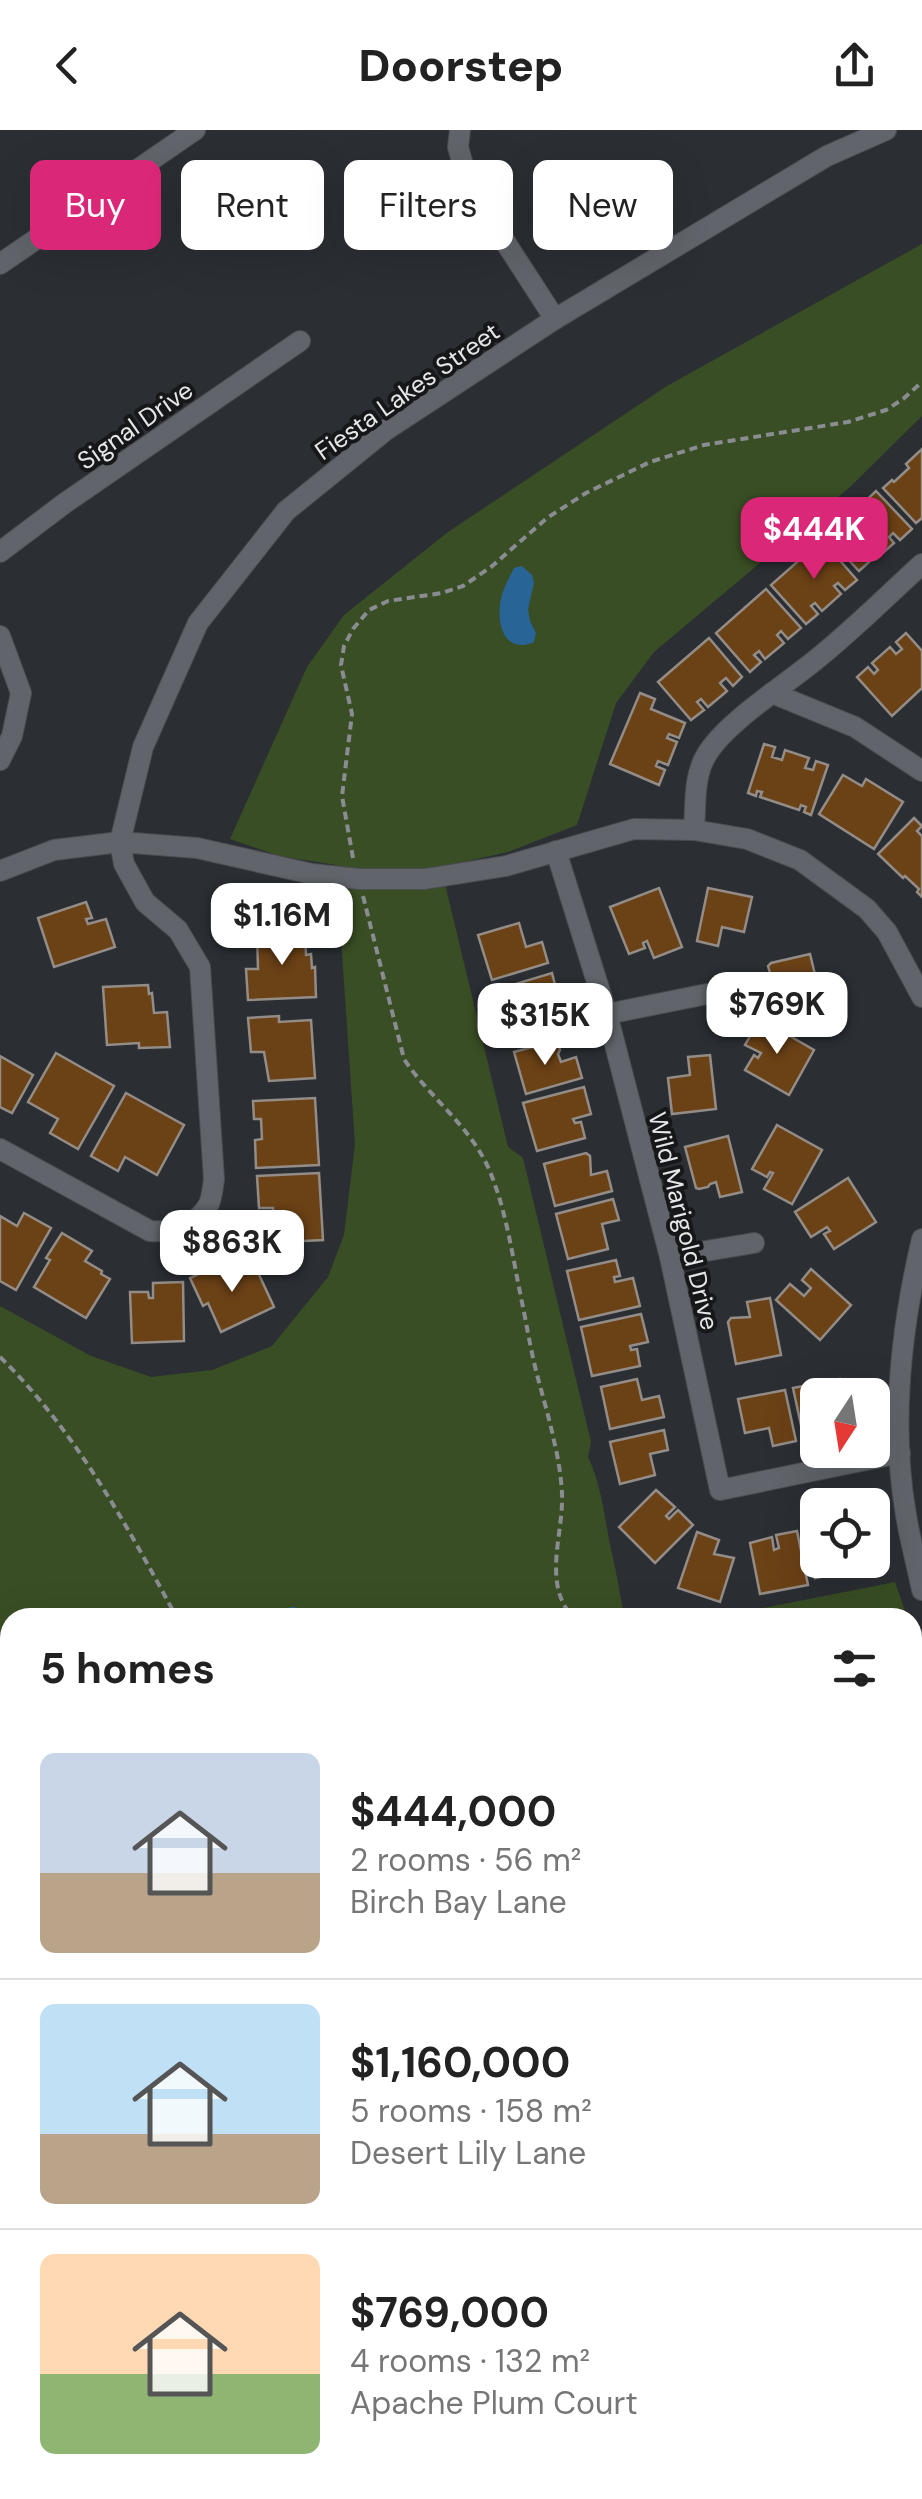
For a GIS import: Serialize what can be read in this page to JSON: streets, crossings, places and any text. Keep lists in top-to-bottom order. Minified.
{"streets":{"street":["Fiesta Lakes Street","Signal Drive","Wild Marigold Drive"]},"north":"bottom","page":{"header":"Doorstep","chip":["Buy","Rent","Filters","New"],"price":["$444K","$1.16M","$769K","$315K","$863K"],"heading":"5 homes","list":[{"name":"$444,000","note":"2 rooms · 56 m² · Birch Bay Lane"},{"name":"$1,160,000","note":"5 rooms · 158 m² · Desert Lily Lane"},{"name":"$769,000","note":"4 rooms · 132 m² · Apache Plum Court"}]}}
